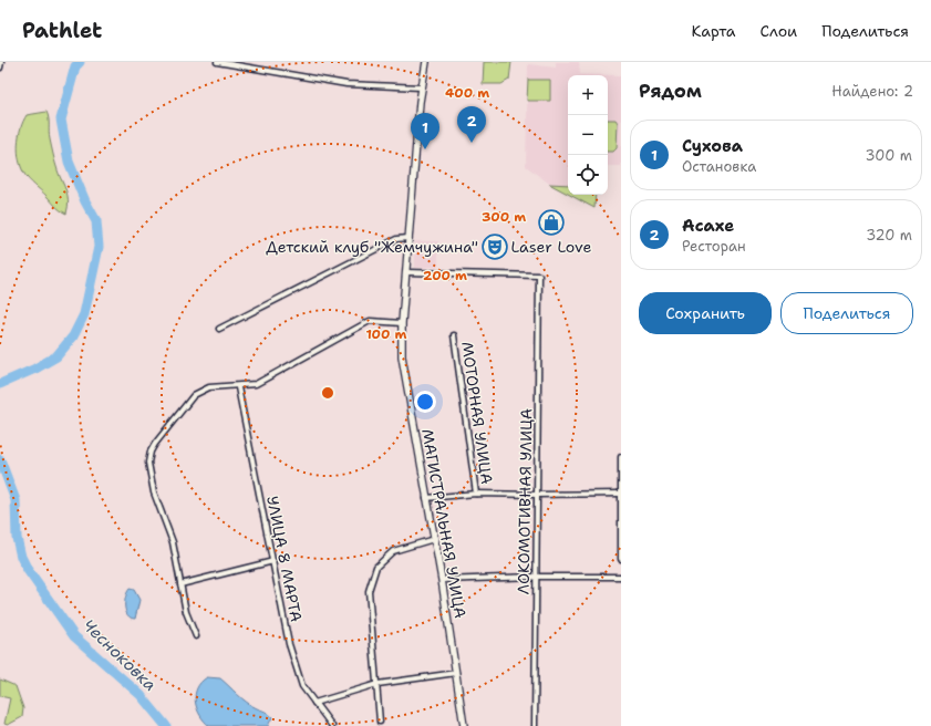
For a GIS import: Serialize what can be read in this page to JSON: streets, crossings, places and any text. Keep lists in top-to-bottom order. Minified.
{"streets":{"street":["МОТОРНАЯ УЛИЦА","ЛОКОМОТИВНАЯ УЛИЦА","МАГИСТРАЛЬНАЯ УЛИЦА","УЛИЦА 8 МАРТА"]},"crossings":[["ЛОКОМОТИВНАЯ УЛИЦА","МАГИСТРАЛЬНАЯ УЛИЦА"]],"water":["Чесноковка"],"places":{"shop":["Laser Love"],"theatre":["Детский клуб \"Жемчужина\""]},"page":{"header":"Pathlet","nav":["Карта","Слои","Поделиться"],"heading":["Рядом","Найдено: 2"],"map_buttons":["+","−"],"pins":["2","1"],"list":[{"mark":"1","name":"Сухова","note":"Остановка","value":"300 m"},{"mark":"2","name":"Асахе","note":"Ресторан","value":"320 m"}],"buttons":["Сохранить","Поделиться"]},"rings":["400 m","300 m","200 m","100 m"]}
